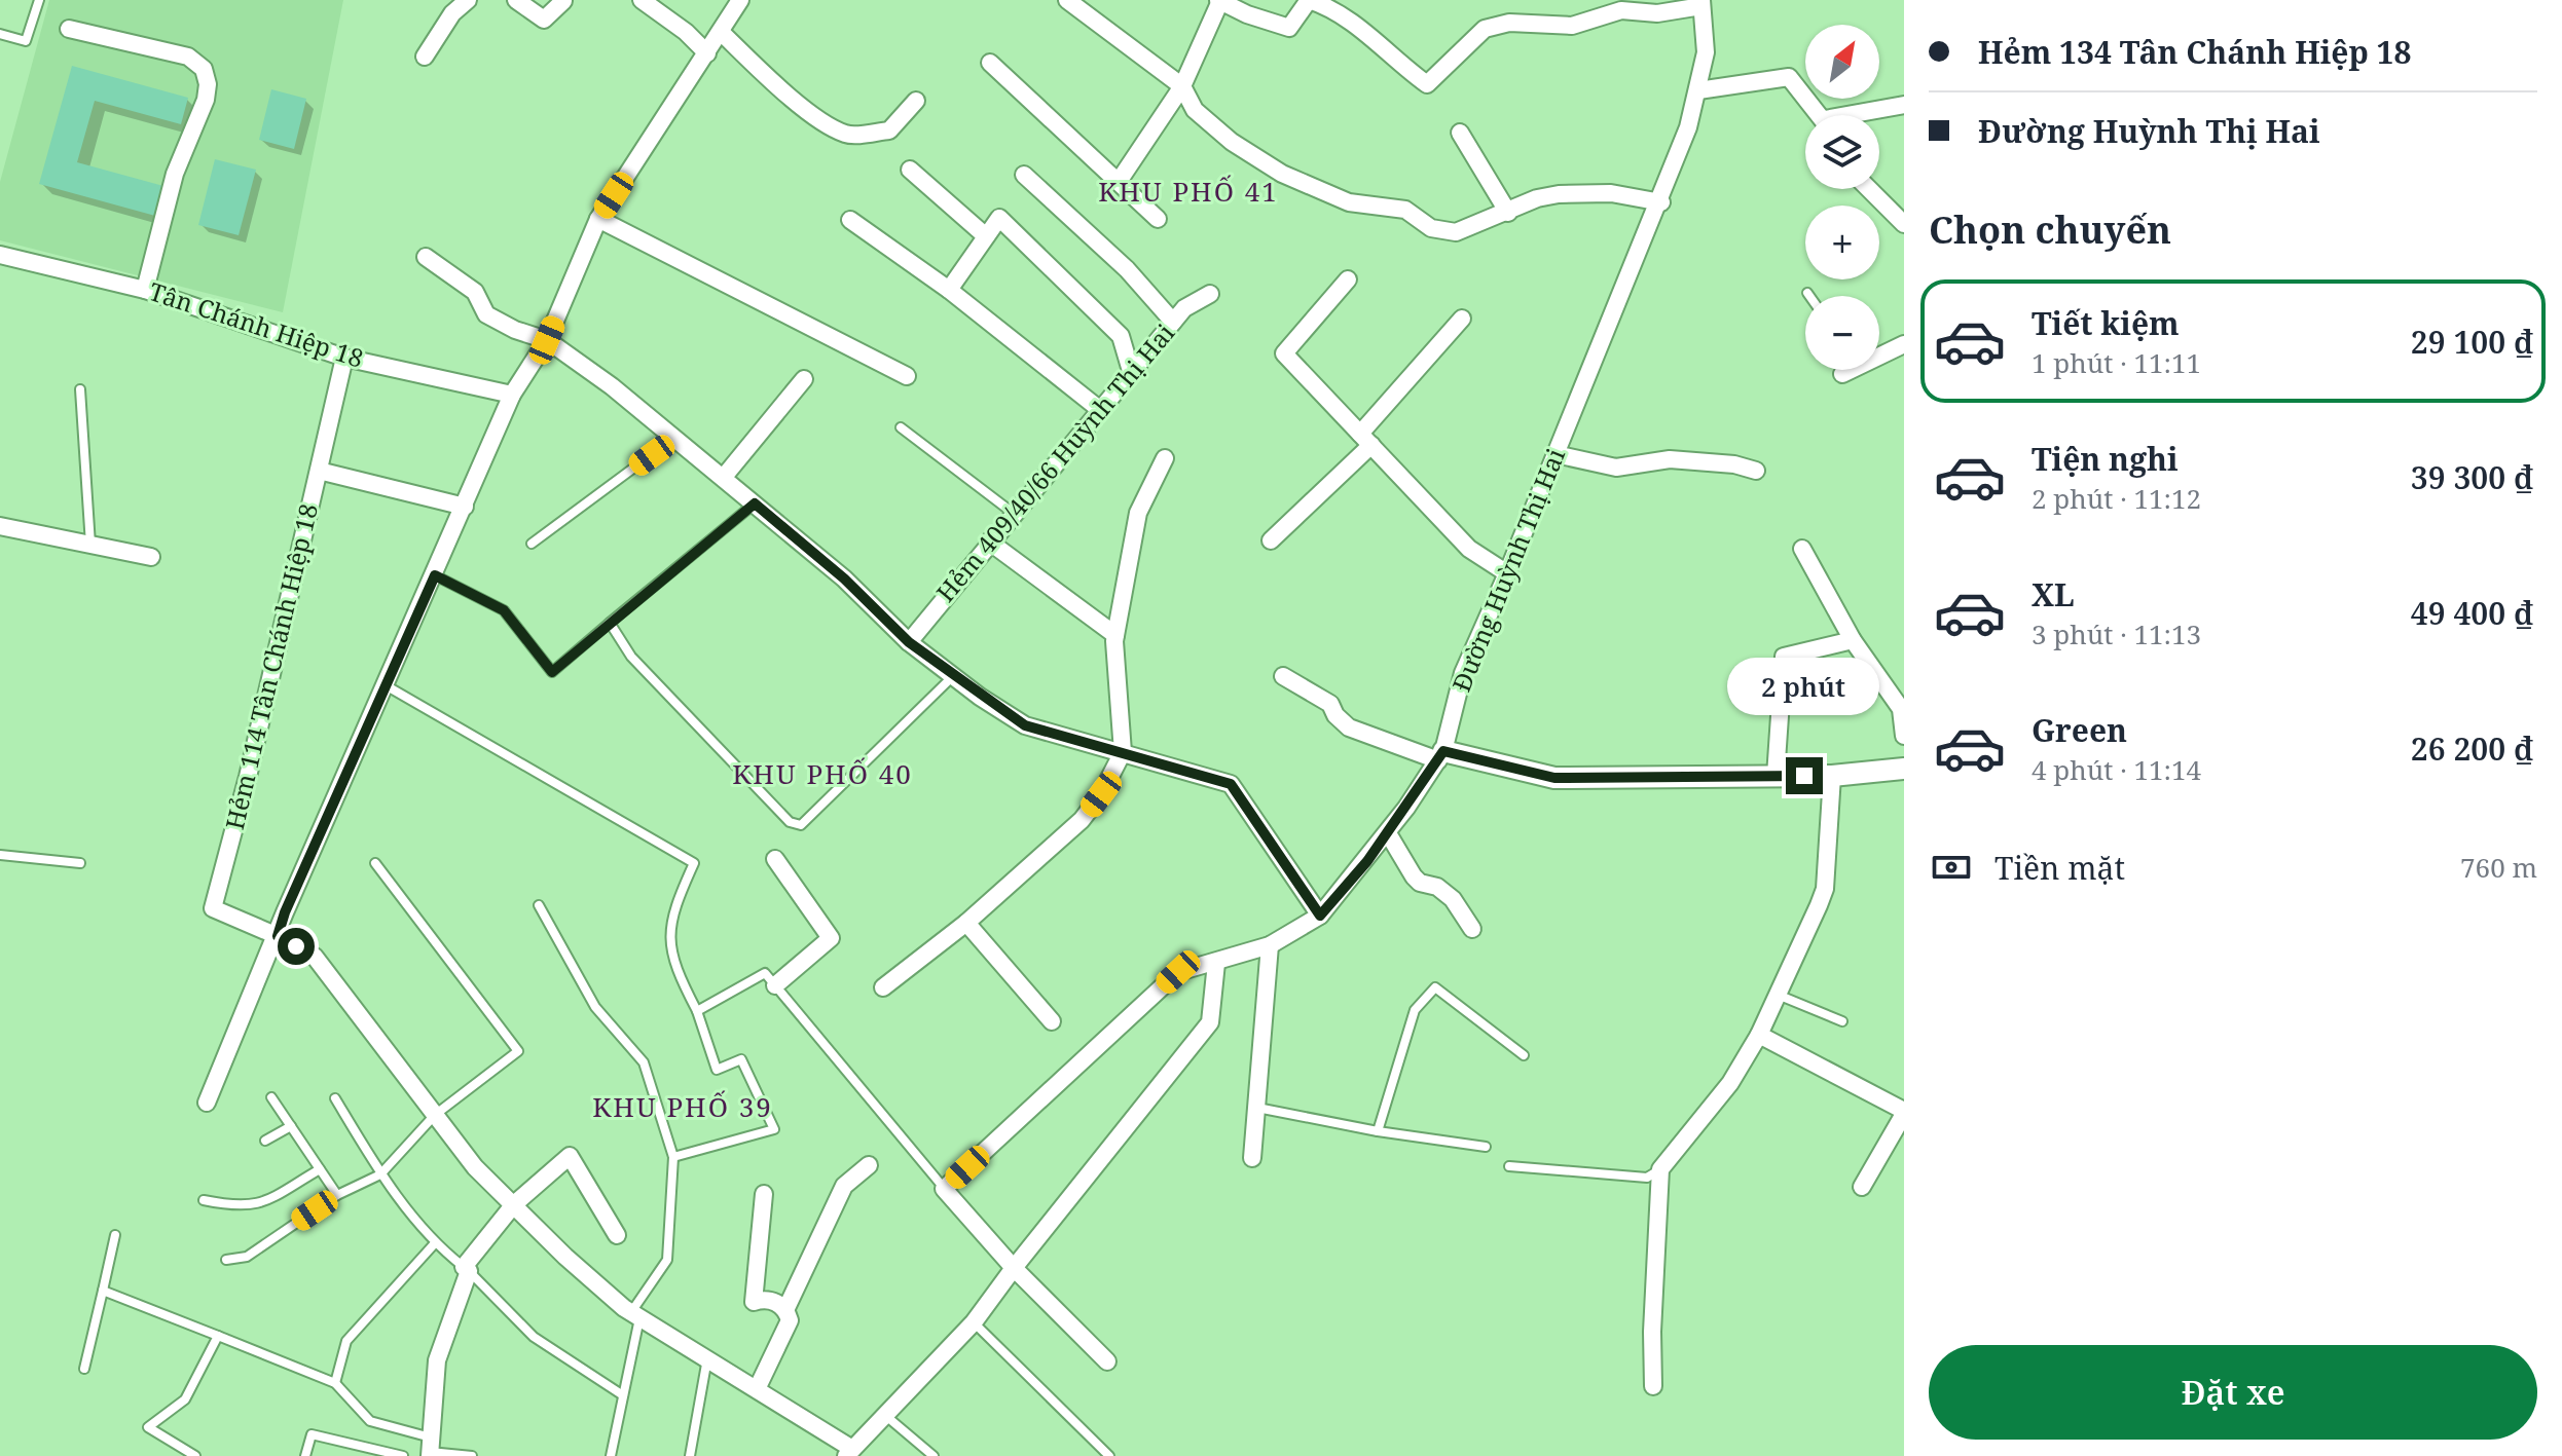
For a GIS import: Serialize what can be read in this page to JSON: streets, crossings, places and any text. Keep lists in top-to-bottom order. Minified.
{"streets":{"street":["Tân Chánh Hiệp 18","Hẻm 409/40/66 Huỳnh Thị Hai","Đường Huỳnh Thị Hai","Hẻm 114 Tân Chánh Hiệp 18"]},"crossings":[["Tân Chánh Hiệp 18","Hẻm 114 Tân Chánh Hiệp 18"]],"districts":["KHU PHỐ 41","KHU PHỐ 40","KHU PHỐ 39"],"north":"top right","page":{"banner":["Hẻm 134 Tân Chánh Hiệp 18","Đường Huỳnh Thị Hai"],"map_buttons":["+","−"],"heading":"Chọn chuyến","list":[{"name":"Tiết kiệm","note":"1 phút · 11:11","value":"29 100 ₫"},{"name":"Tiện nghi","note":"2 phút · 11:12","value":"39 300 ₫"},{"name":"XL","note":"3 phút · 11:13","value":"49 400 ₫"},{"name":"Green","note":"4 phút · 11:14","value":"26 200 ₫"}],"bubble":"2 phút","pay":["Tiền mặt","760 m"],"buttons":"Đặt xe"}}
